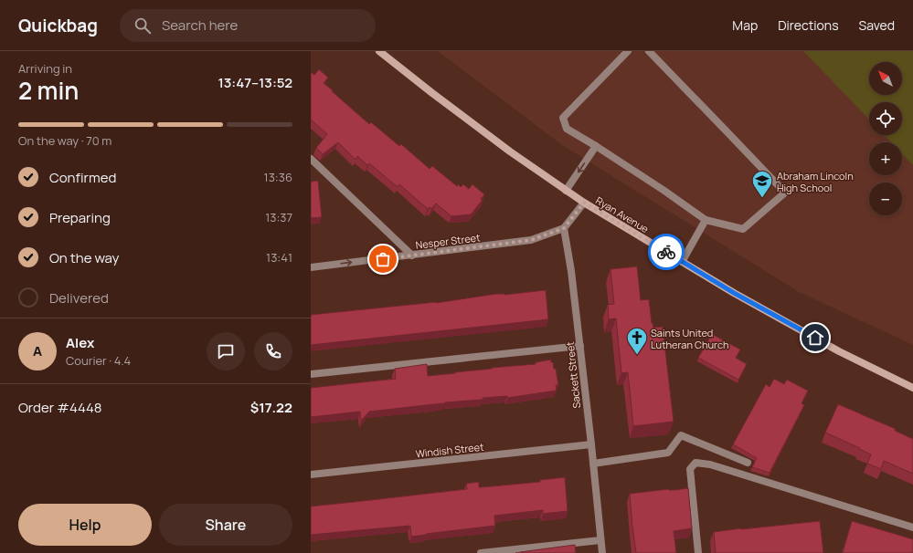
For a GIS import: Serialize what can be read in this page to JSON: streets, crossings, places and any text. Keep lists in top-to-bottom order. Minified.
{"streets":{"street":["Ryan Avenue","Nesper Street","Sackett Street","Windish Street"]},"crossings":[["Nesper Street","Sackett Street"],["Sackett Street","Windish Street"]],"one_way":["Nesper Street"],"places":{"school or university":["Abraham Lincoln High School"],"church":["Saints United Lutheran Church"]},"north":"top left","page":{"header":"Quickbag","search":"Search here","nav":["Map","Directions","Saved"],"heading":["2 min","Arriving in","13:47–13:52"],"panel":["Alex","Courier · 4.4","Order #4448","$17.22"],"map_buttons":["+","−"],"bar":"On the way · 70 m","list":[["Confirmed","13:36"],["Preparing","13:37"],["On the way","13:41"],"Delivered"],"round":"A","buttons":["Help","Share"]}}
